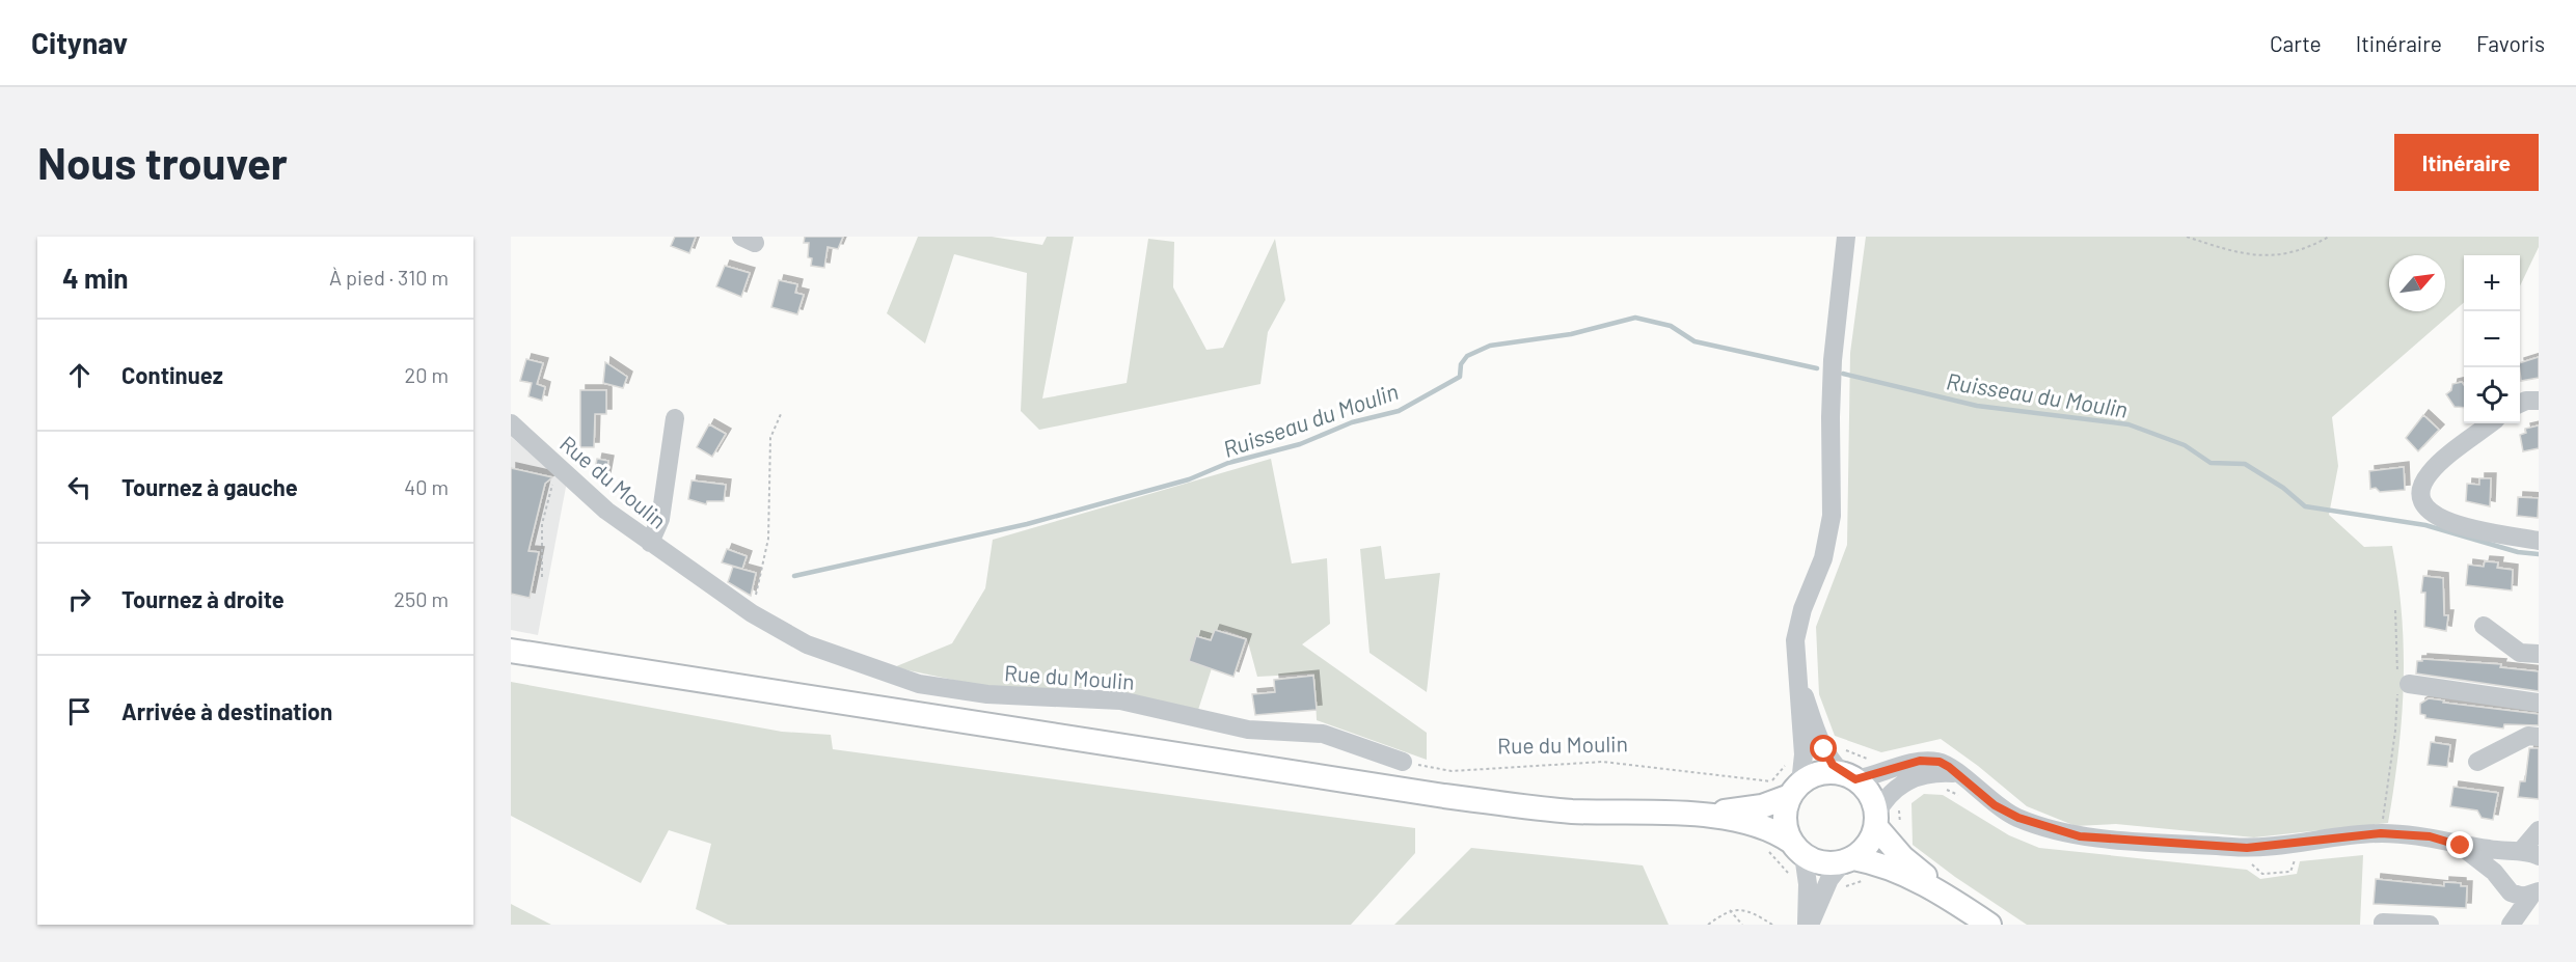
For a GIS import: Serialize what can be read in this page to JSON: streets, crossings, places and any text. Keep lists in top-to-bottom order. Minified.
{"streets":{"street":["Rue du Moulin"]},"water":["Ruisseau du Moulin"],"north":"top right","page":{"header":"Citynav","nav":["Carte","Itinéraire","Favoris"],"buttons":"Itinéraire","title":"Nous trouver","heading":["4 min","À pied · 310 m"],"map_buttons":["+","−"],"list":[["Continuez","20 m"],["Tournez à gauche","40 m"],["Tournez à droite","250 m"],"Arrivée à destination"]}}
